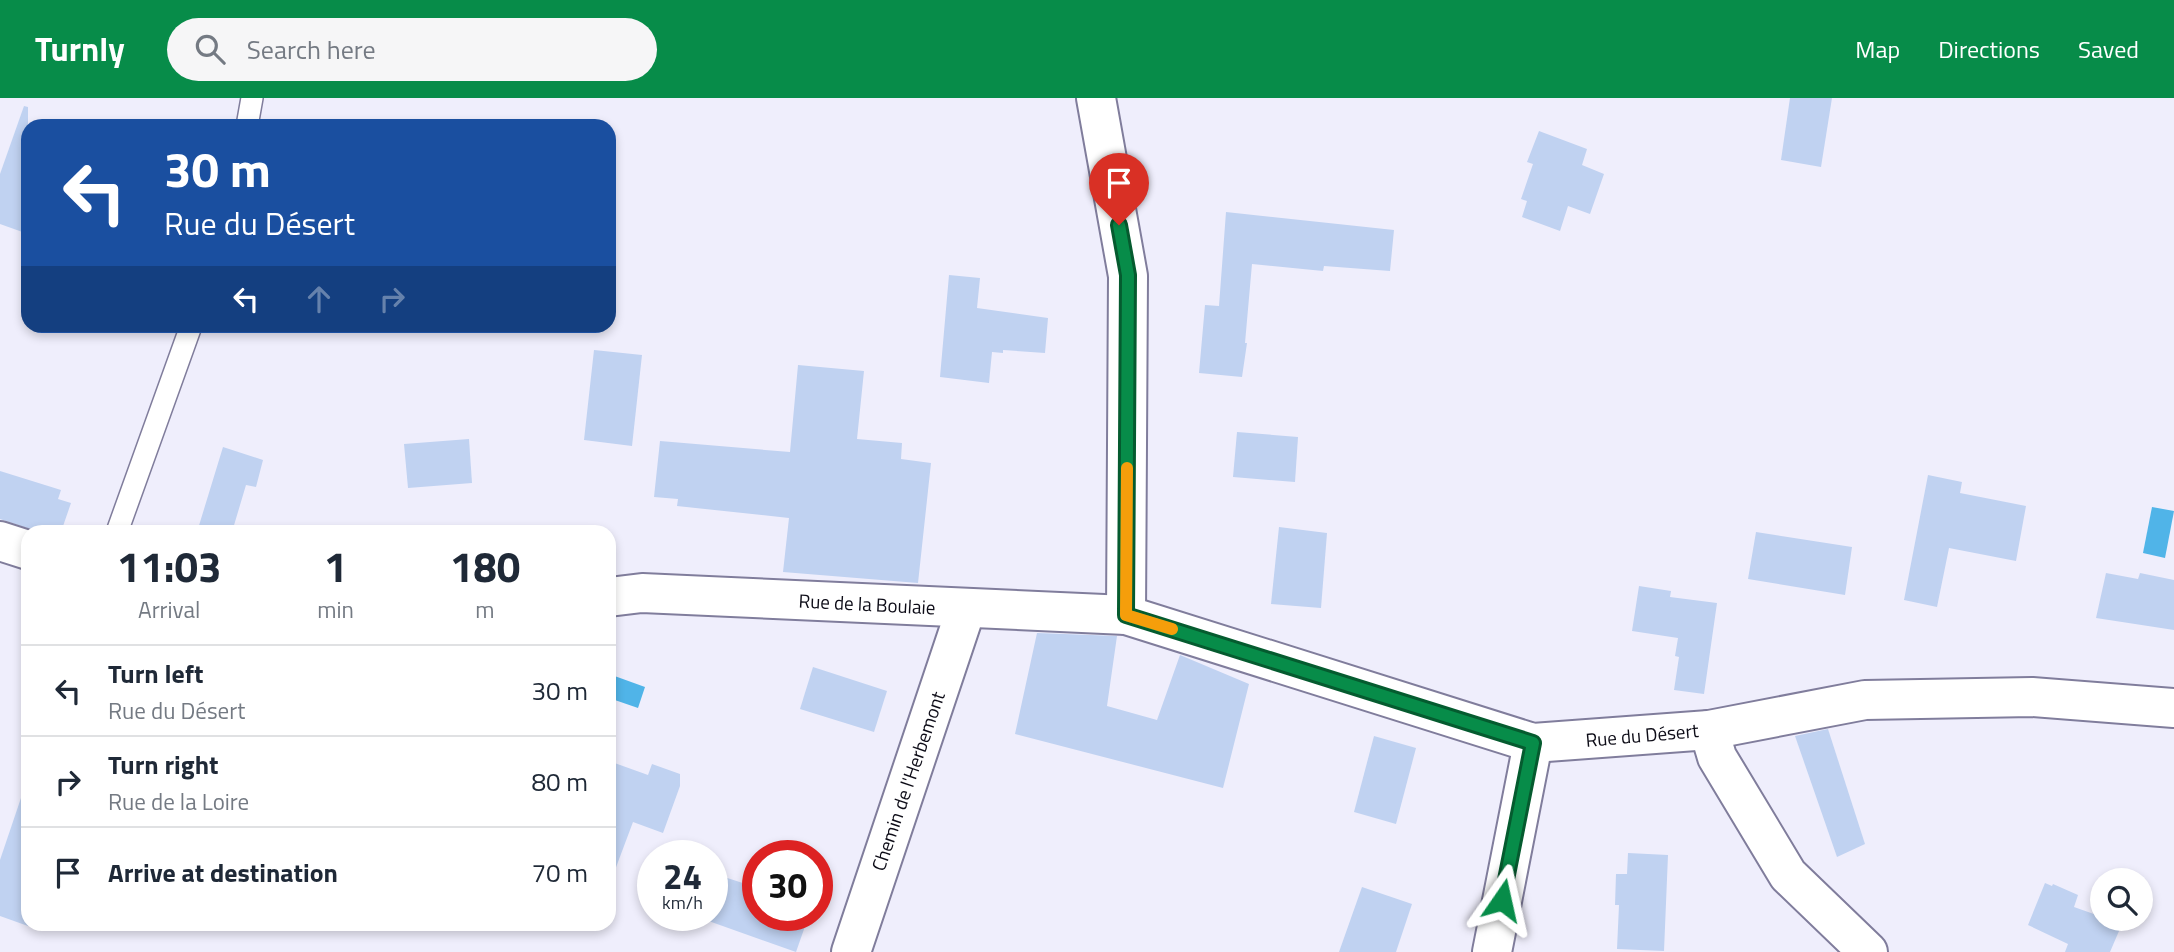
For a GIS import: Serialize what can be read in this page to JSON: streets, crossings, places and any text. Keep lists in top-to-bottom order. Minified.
{"streets":{"street":["Rue de la Boulaie","Rue du Désert","Chemin de l'Herbemont"]},"crossings":[["Rue de la Boulaie","Rue du Désert"],["Rue de la Boulaie","Chemin de l'Herbemont"]],"page":{"header":"Turnly","search":"Search here","nav":["Map","Directions","Saved"],"turn":["30 m","Rue du Désert"],"eta":["11:03","Arrival","1","min","180","m"],"list":[{"name":"Turn left","note":"Rue du Désert","value":"30 m"},{"name":"Turn right","note":"Rue de la Loire","value":"80 m"},{"name":"Arrive at destination","value":"70 m"}],"speed":"24 km/h","limit":"30"}}
